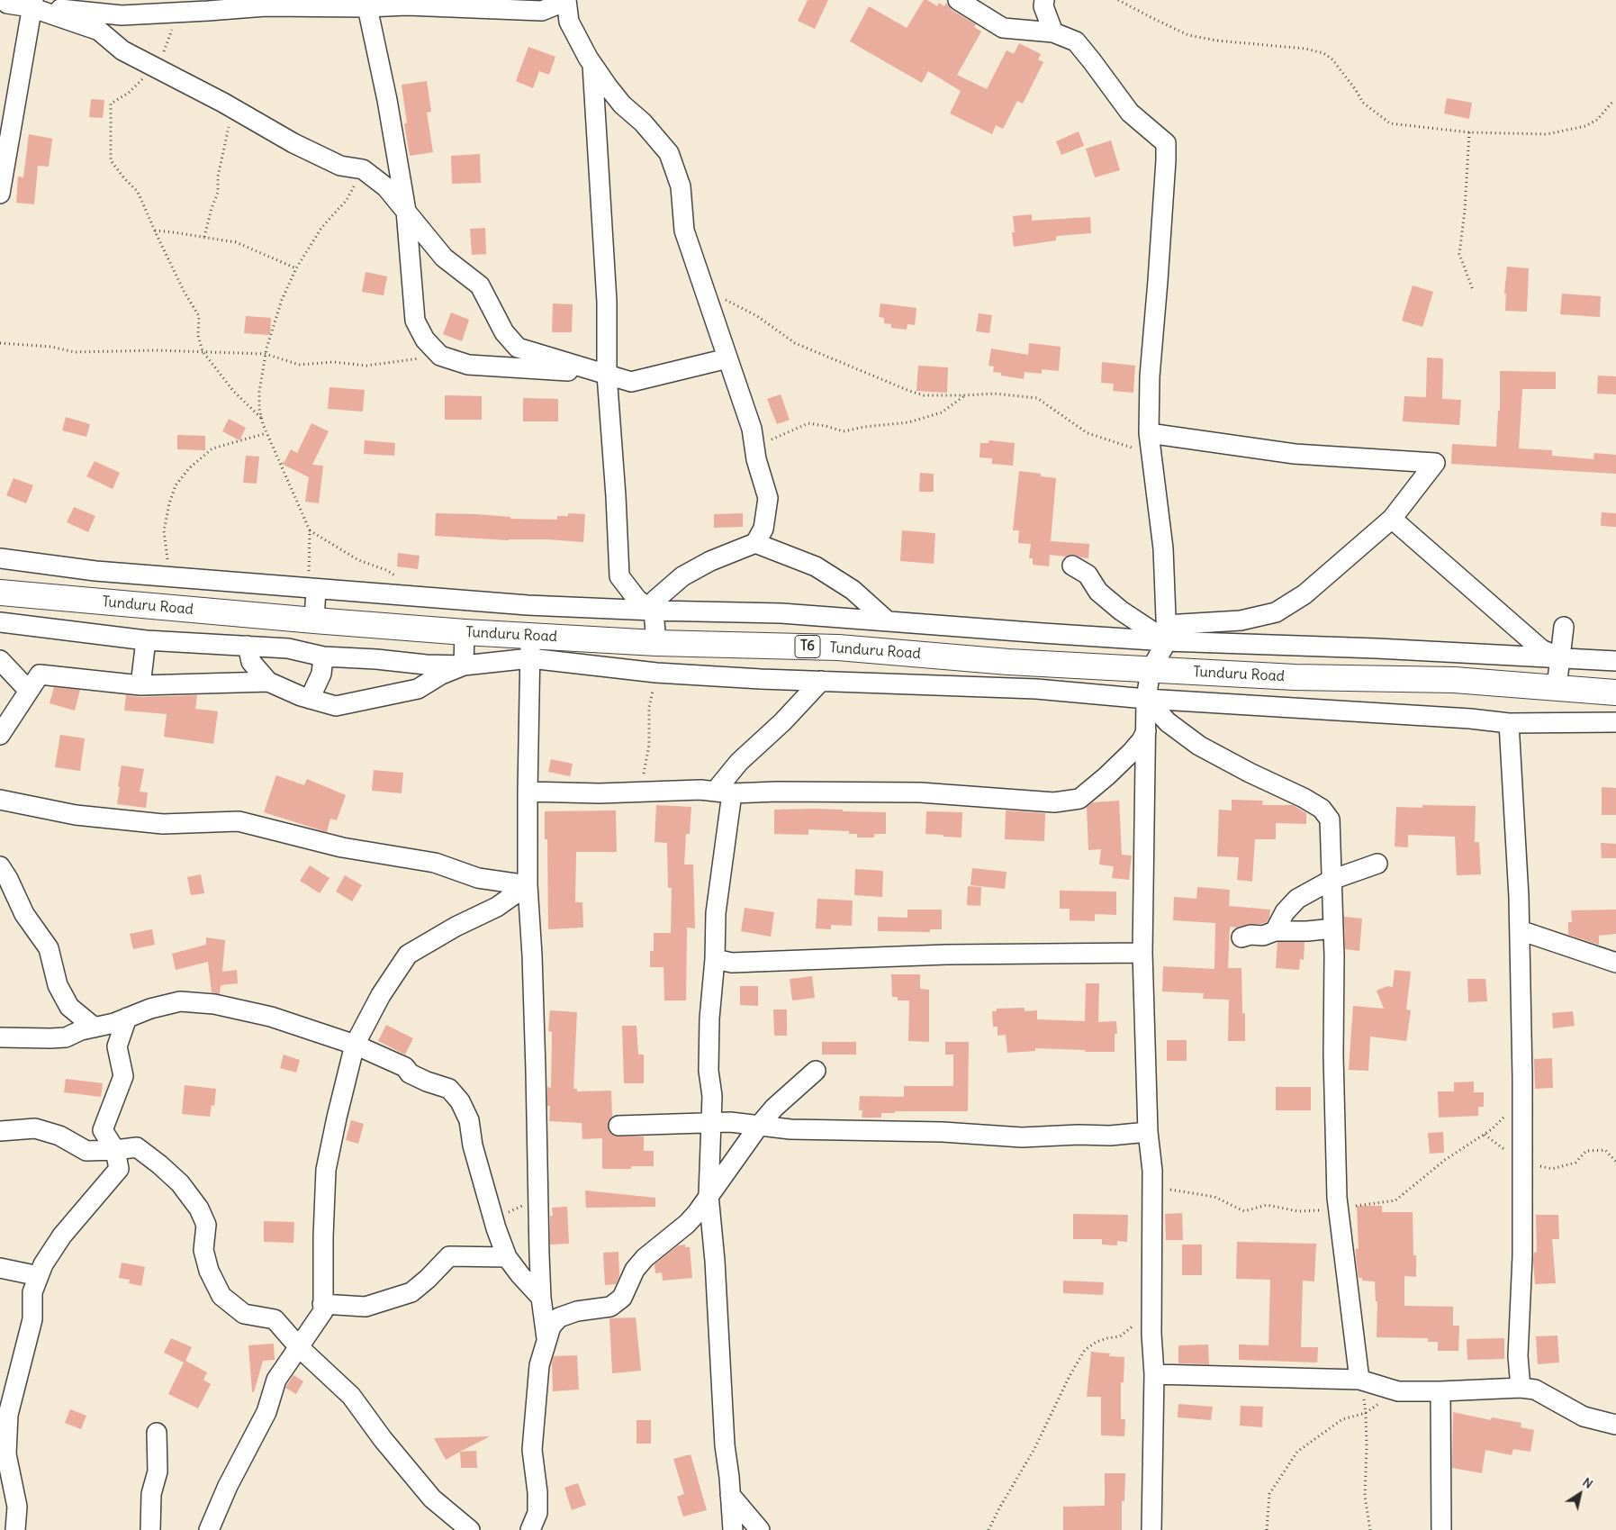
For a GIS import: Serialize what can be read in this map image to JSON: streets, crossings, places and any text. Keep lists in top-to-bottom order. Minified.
{"streets":{"highway":["Tunduru Road","T6"]},"north":"top right"}
